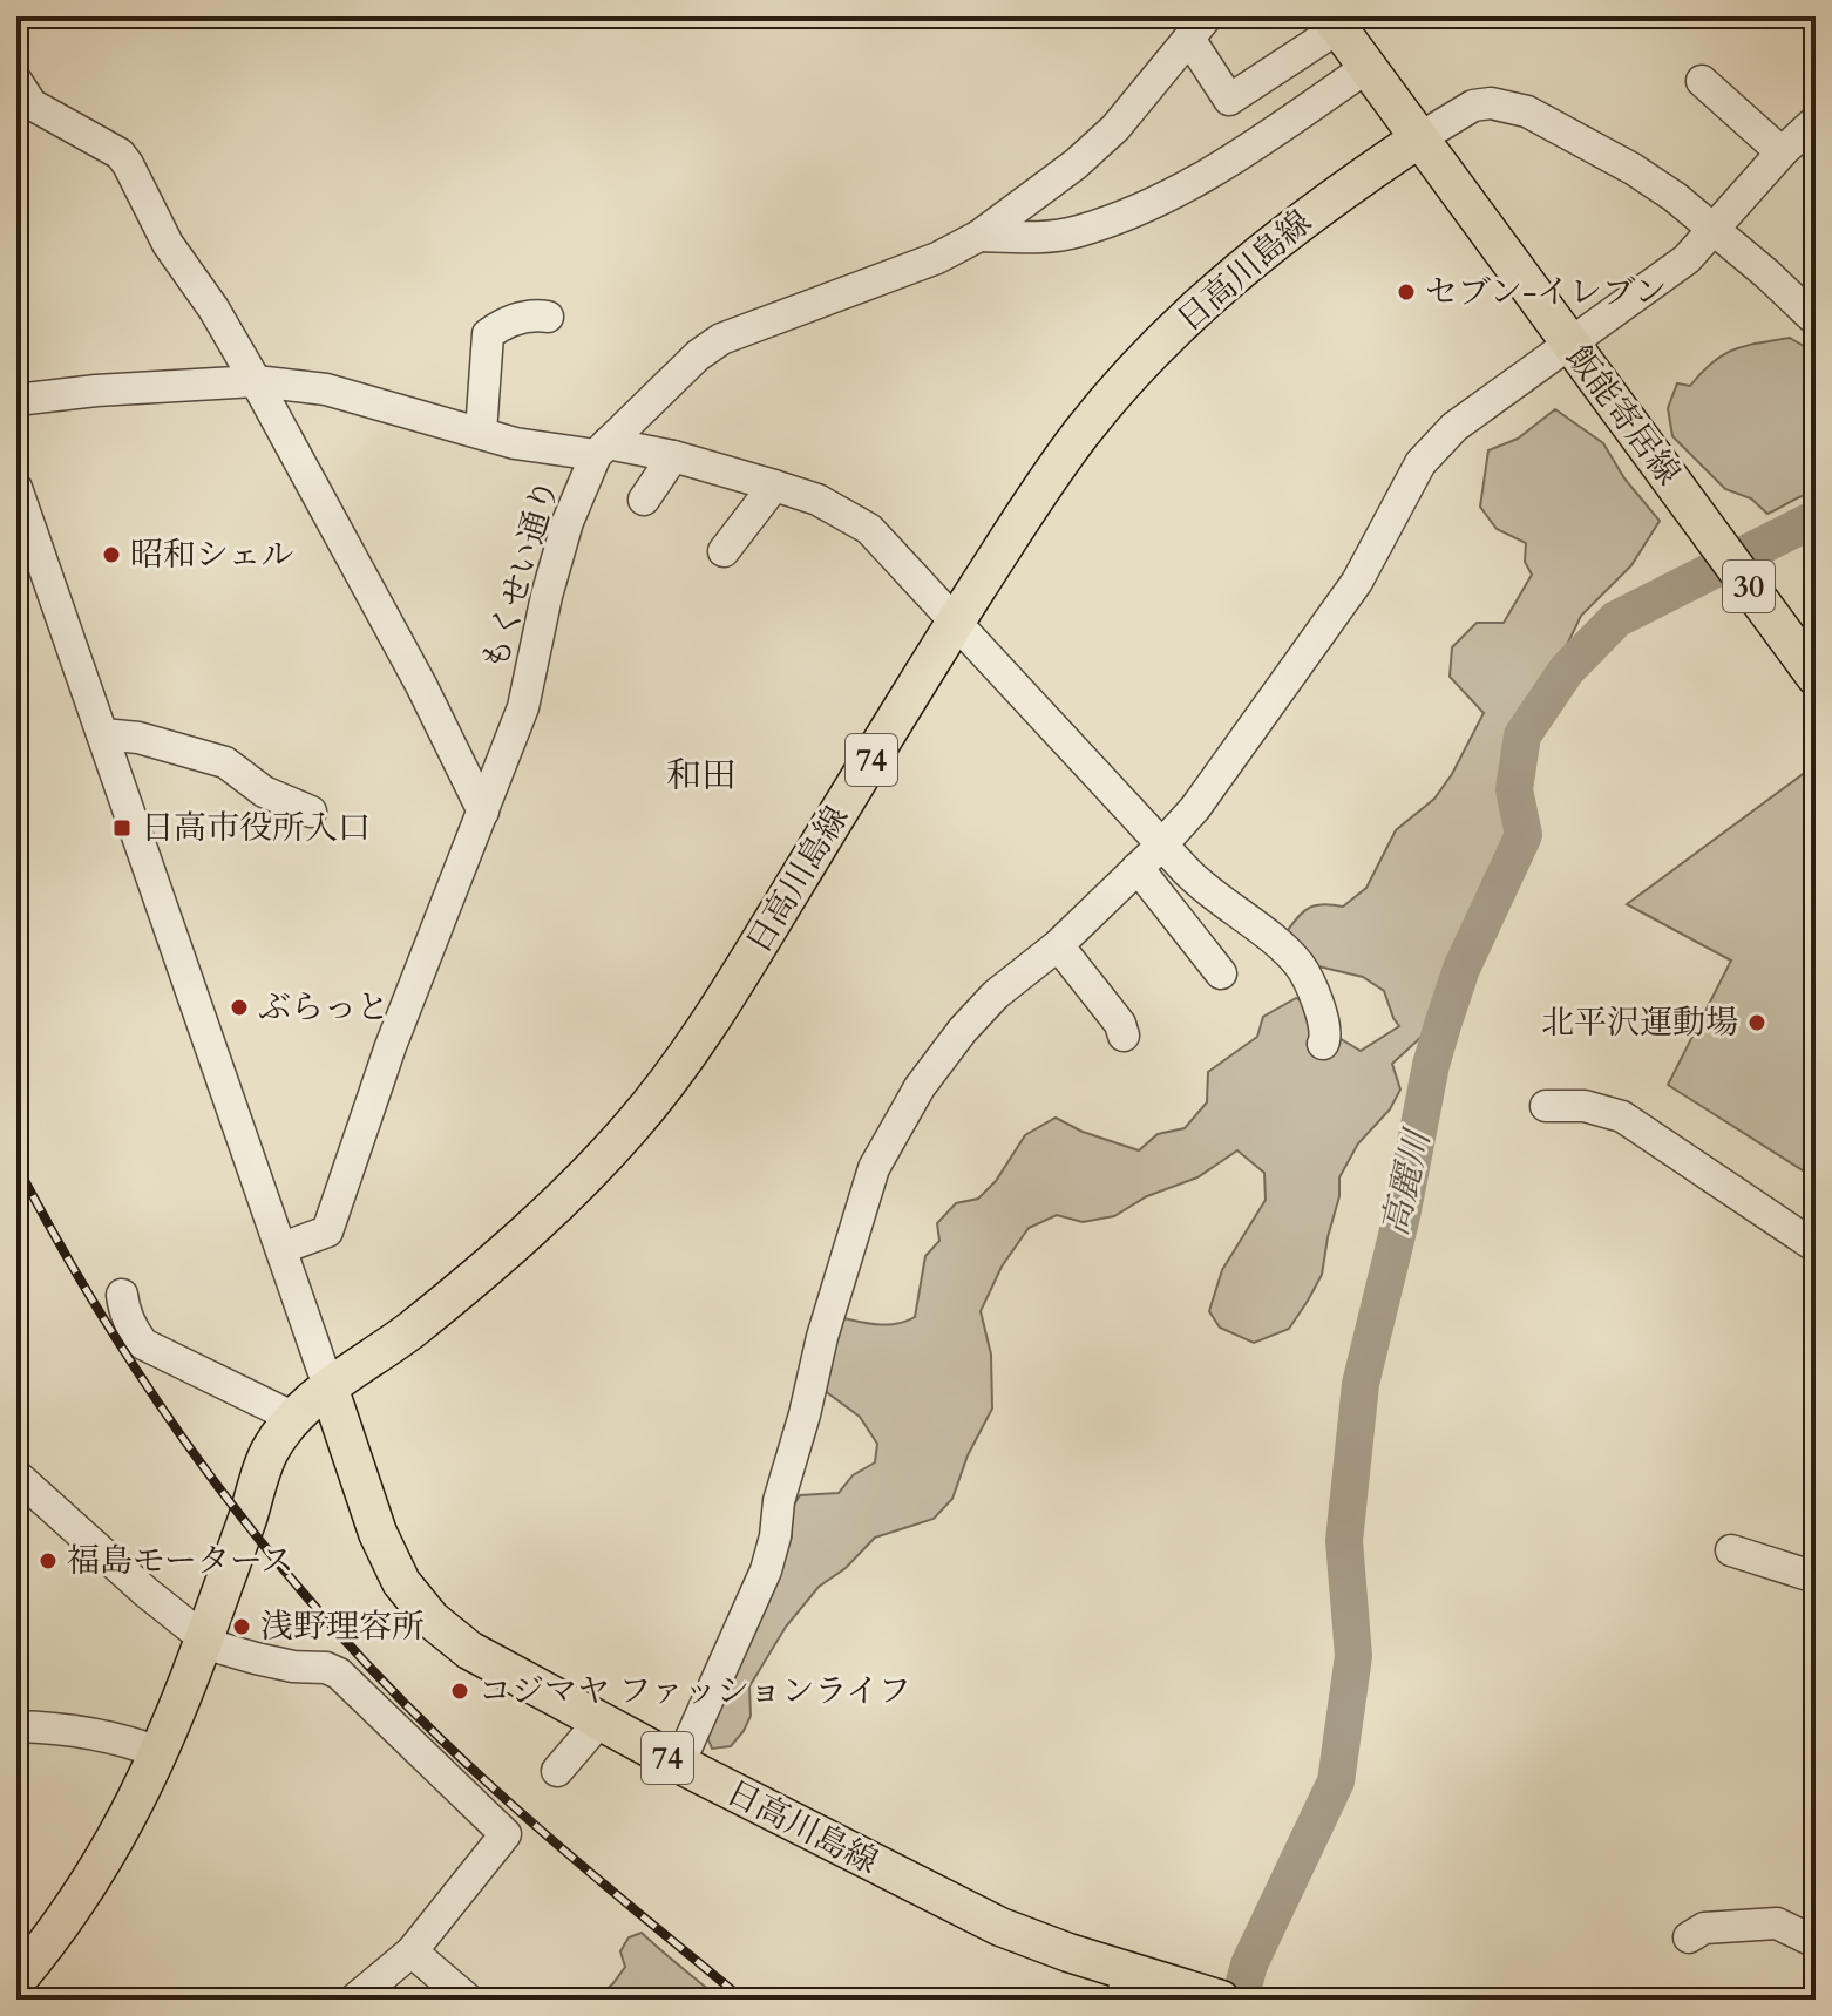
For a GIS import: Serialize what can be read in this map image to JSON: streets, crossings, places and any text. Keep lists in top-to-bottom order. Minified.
{"streets":{"main road":["日高川島線","飯能寄居線","30","74"],"street":["もくせい通り"]},"crossings":[["日高川島線","飯能寄居線"]],"districts":["和田"],"water":["高麗川"],"places":{"other":["セブン-イレブン","昭和シェル","ぶらっと","北平沢運動場","福島モータース","浅野理容所","コジマヤ ファッションライフ"],"transit":["日高市役所入口"]}}
